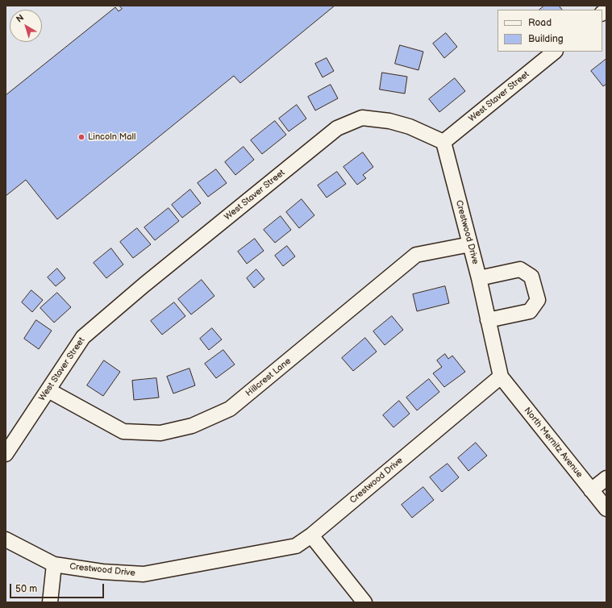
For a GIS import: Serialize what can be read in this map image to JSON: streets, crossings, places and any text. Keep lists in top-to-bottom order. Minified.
{"streets":{"street":["West Staver Street","Crestwood Drive","Hillcrest Lane","North Mernitz Avenue"]},"crossings":[["West Staver Street","Crestwood Drive"],["West Staver Street","Hillcrest Lane"],["Crestwood Drive","Hillcrest Lane"],["Crestwood Drive","North Mernitz Avenue"]],"places":["Lincoln Mall"],"legend":["Road","Building"],"scale_bar":"50 m","north":"top left"}
